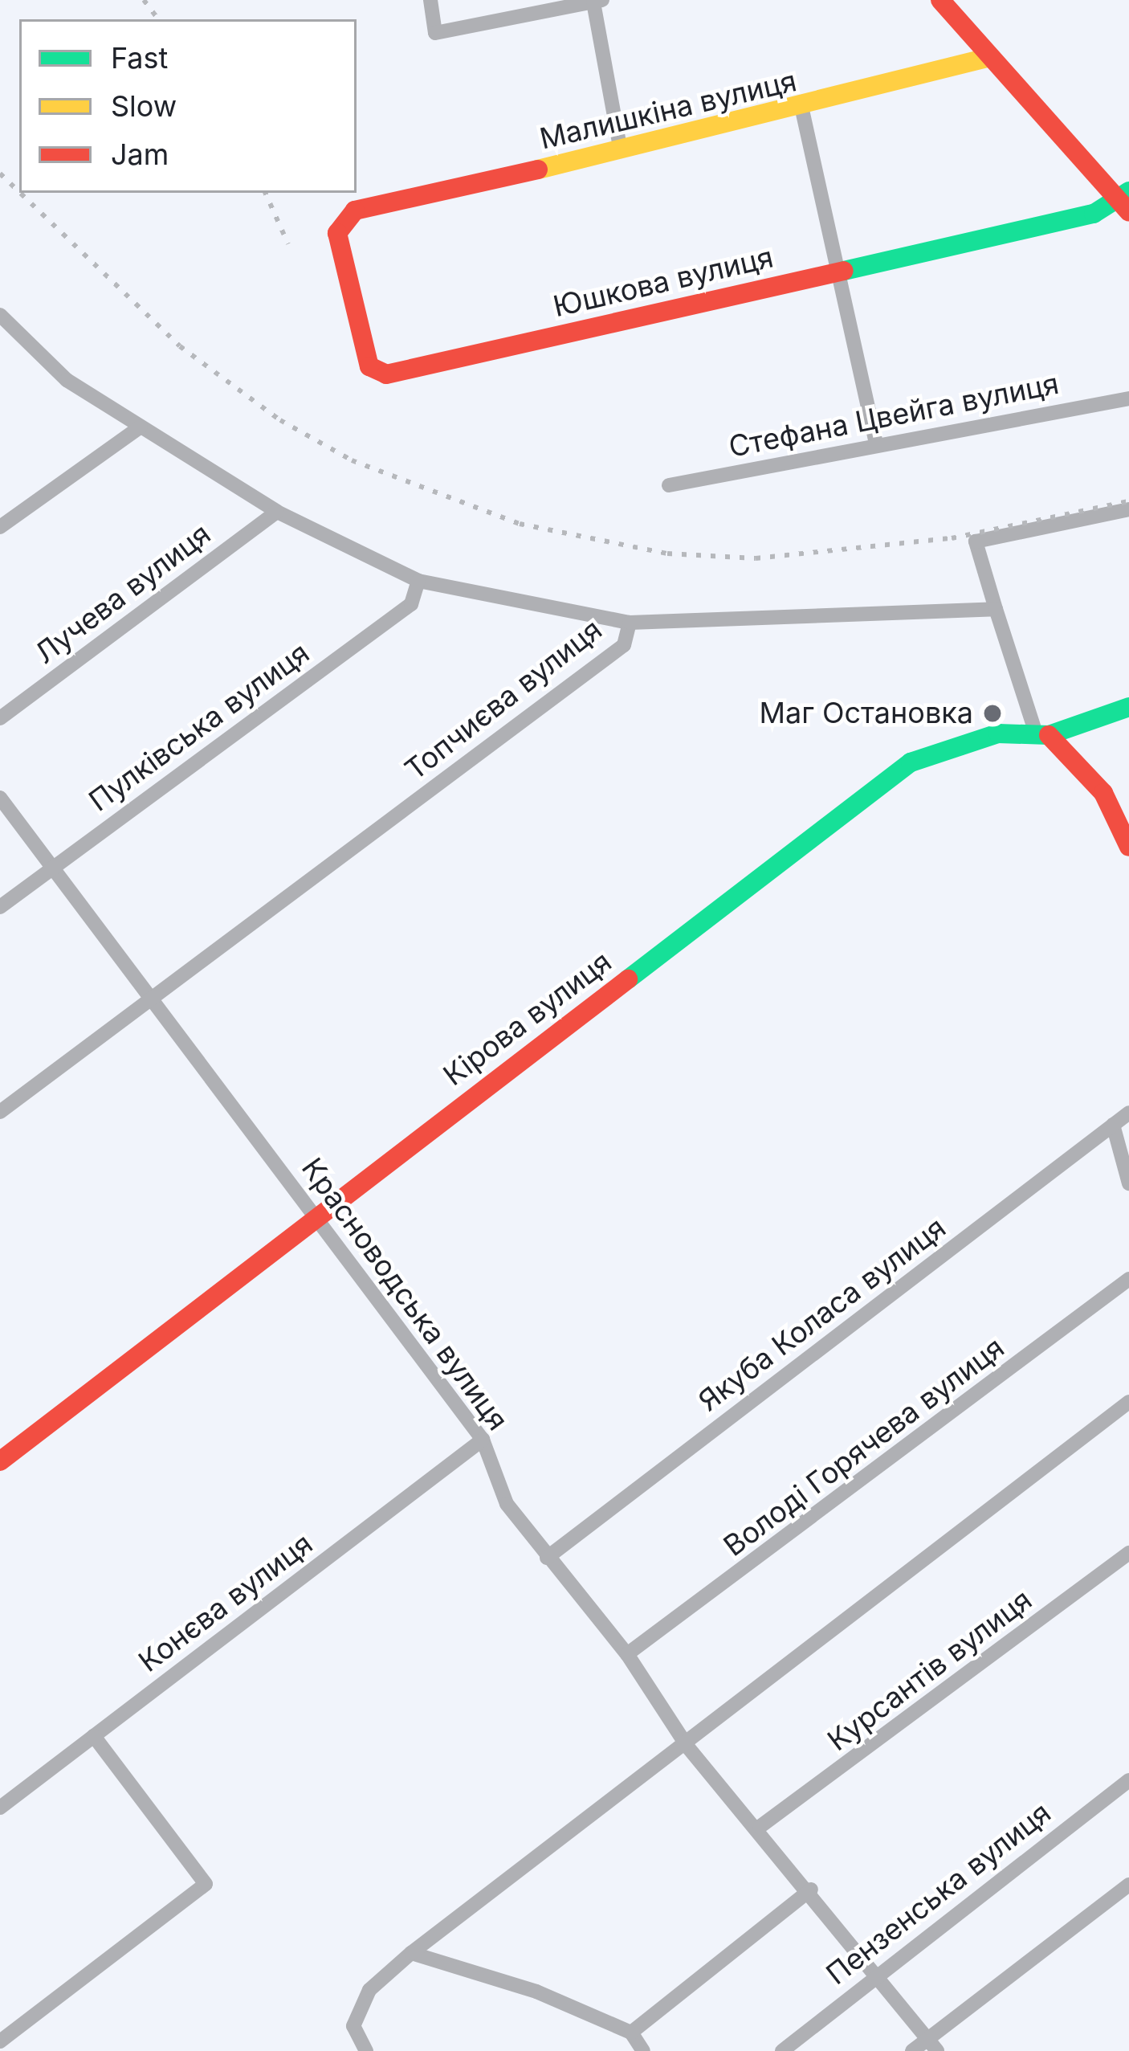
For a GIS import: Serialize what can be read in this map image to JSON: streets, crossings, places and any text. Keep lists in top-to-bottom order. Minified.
{"streets":{"street":["Малишкіна вулиця","Юшкова вулиця","Стефана Цвейга вулиця","Лучева вулиця","Топчиєва вулиця","Пулківська вулиця","Кірова вулиця","Красноводська вулиця","Якуба Коласа вулиця","Володі Горячева вулиця","Конєва вулиця","Курсантів вулиця","Пензенська вулиця"]},"crossings":[["Малишкіна вулиця","Юшкова вулиця"],["Топчиєва вулиця","Красноводська вулиця"],["Пулківська вулиця","Красноводська вулиця"],["Кірова вулиця","Красноводська вулиця"],["Красноводська вулиця","Якуба Коласа вулиця"],["Красноводська вулиця","Володі Горячева вулиця"],["Красноводська вулиця","Конєва вулиця"],["Красноводська вулиця","Курсантів вулиця"],["Красноводська вулиця","Пензенська вулиця"]],"places":["Маг Остановка"],"legend":["Fast","Slow","Jam"]}
